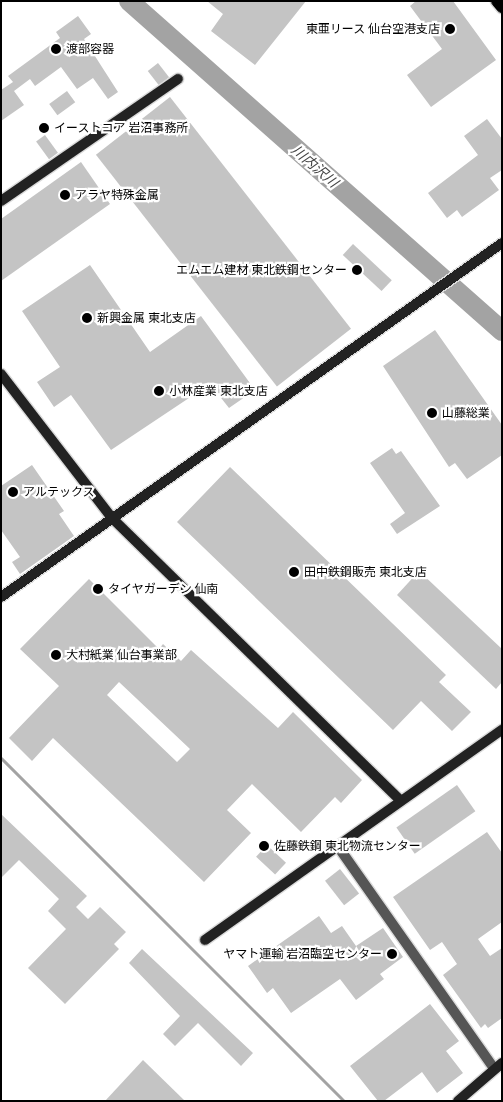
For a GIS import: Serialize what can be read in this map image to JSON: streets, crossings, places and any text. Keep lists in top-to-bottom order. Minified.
{"water":["川内沢川"],"places":["東亜リース 仙台空港支店","渡部容器","イーストコア 岩沼事務所","アラヤ特殊金属","エムエム建材 東北鉄鋼センター","新興金属 東北支店","小林産業 東北支店","山藤総業","アルテックス","田中鉄鋼販売 東北支店","タイヤガーデン 仙南","大村紙業 仙台事業部","佐藤鉄鋼 東北物流センター","ヤマト運輸 岩沼臨空センター"]}
